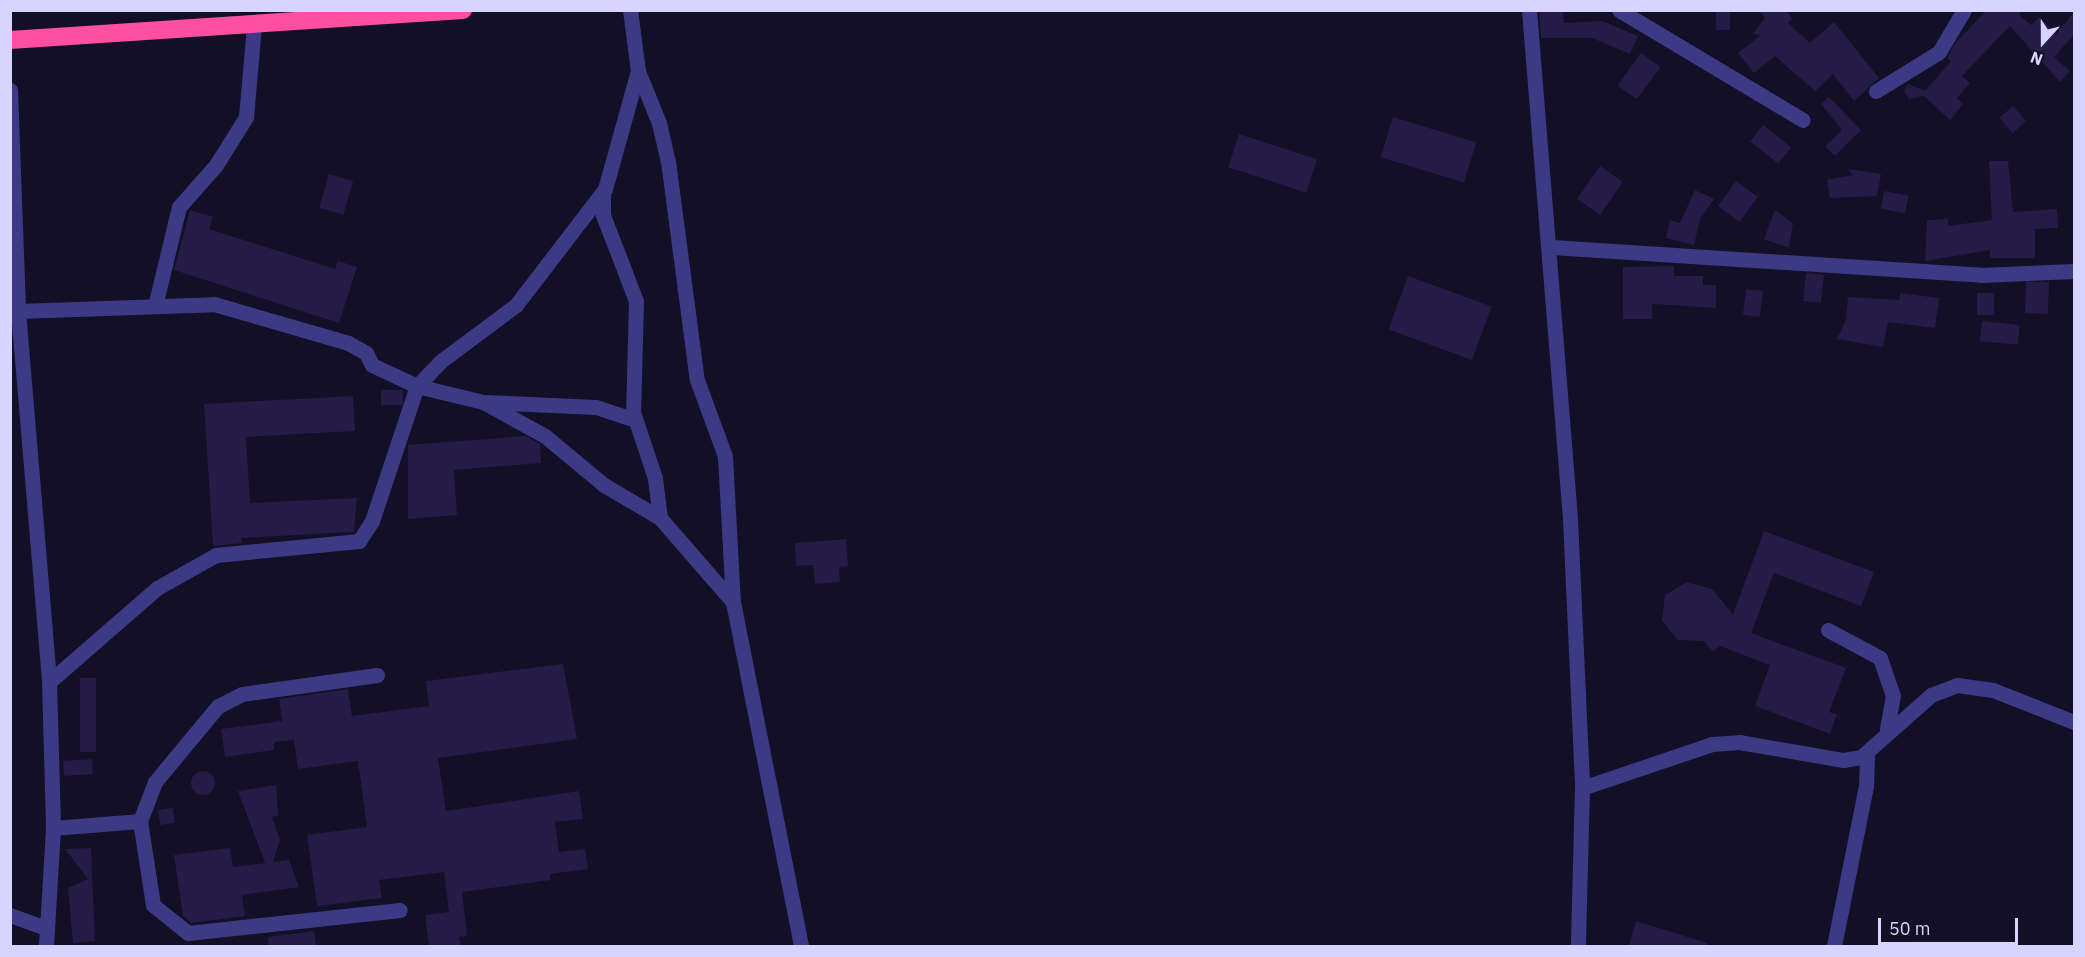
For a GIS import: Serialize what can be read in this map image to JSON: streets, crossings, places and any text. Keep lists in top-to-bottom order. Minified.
{"scale_bar":"50 m","north":"bottom"}
